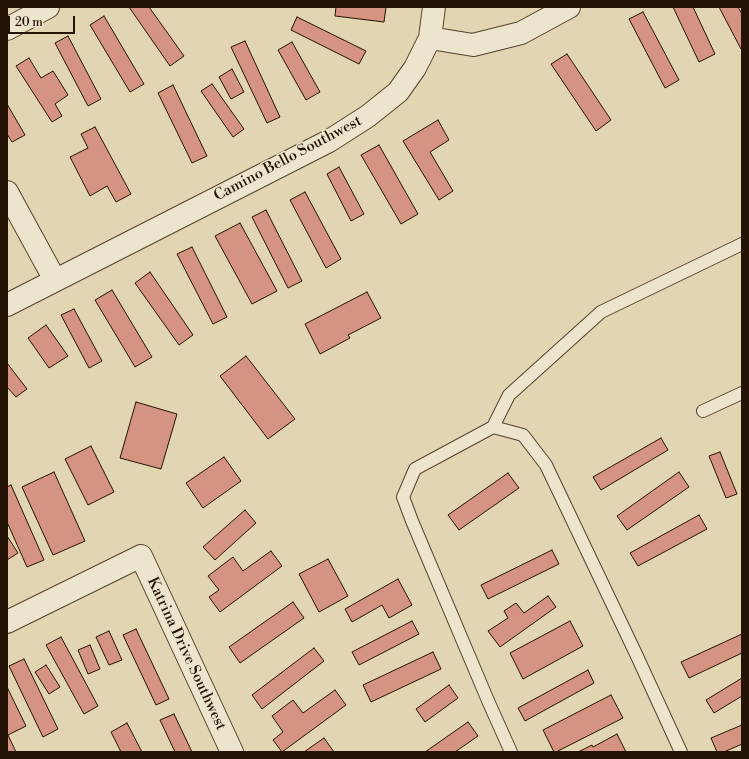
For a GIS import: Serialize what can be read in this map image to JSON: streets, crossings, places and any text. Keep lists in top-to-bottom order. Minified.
{"streets":{"street":["Camino Bello Southwest","Katrina Drive Southwest"]},"scale_bar":"20 m"}
